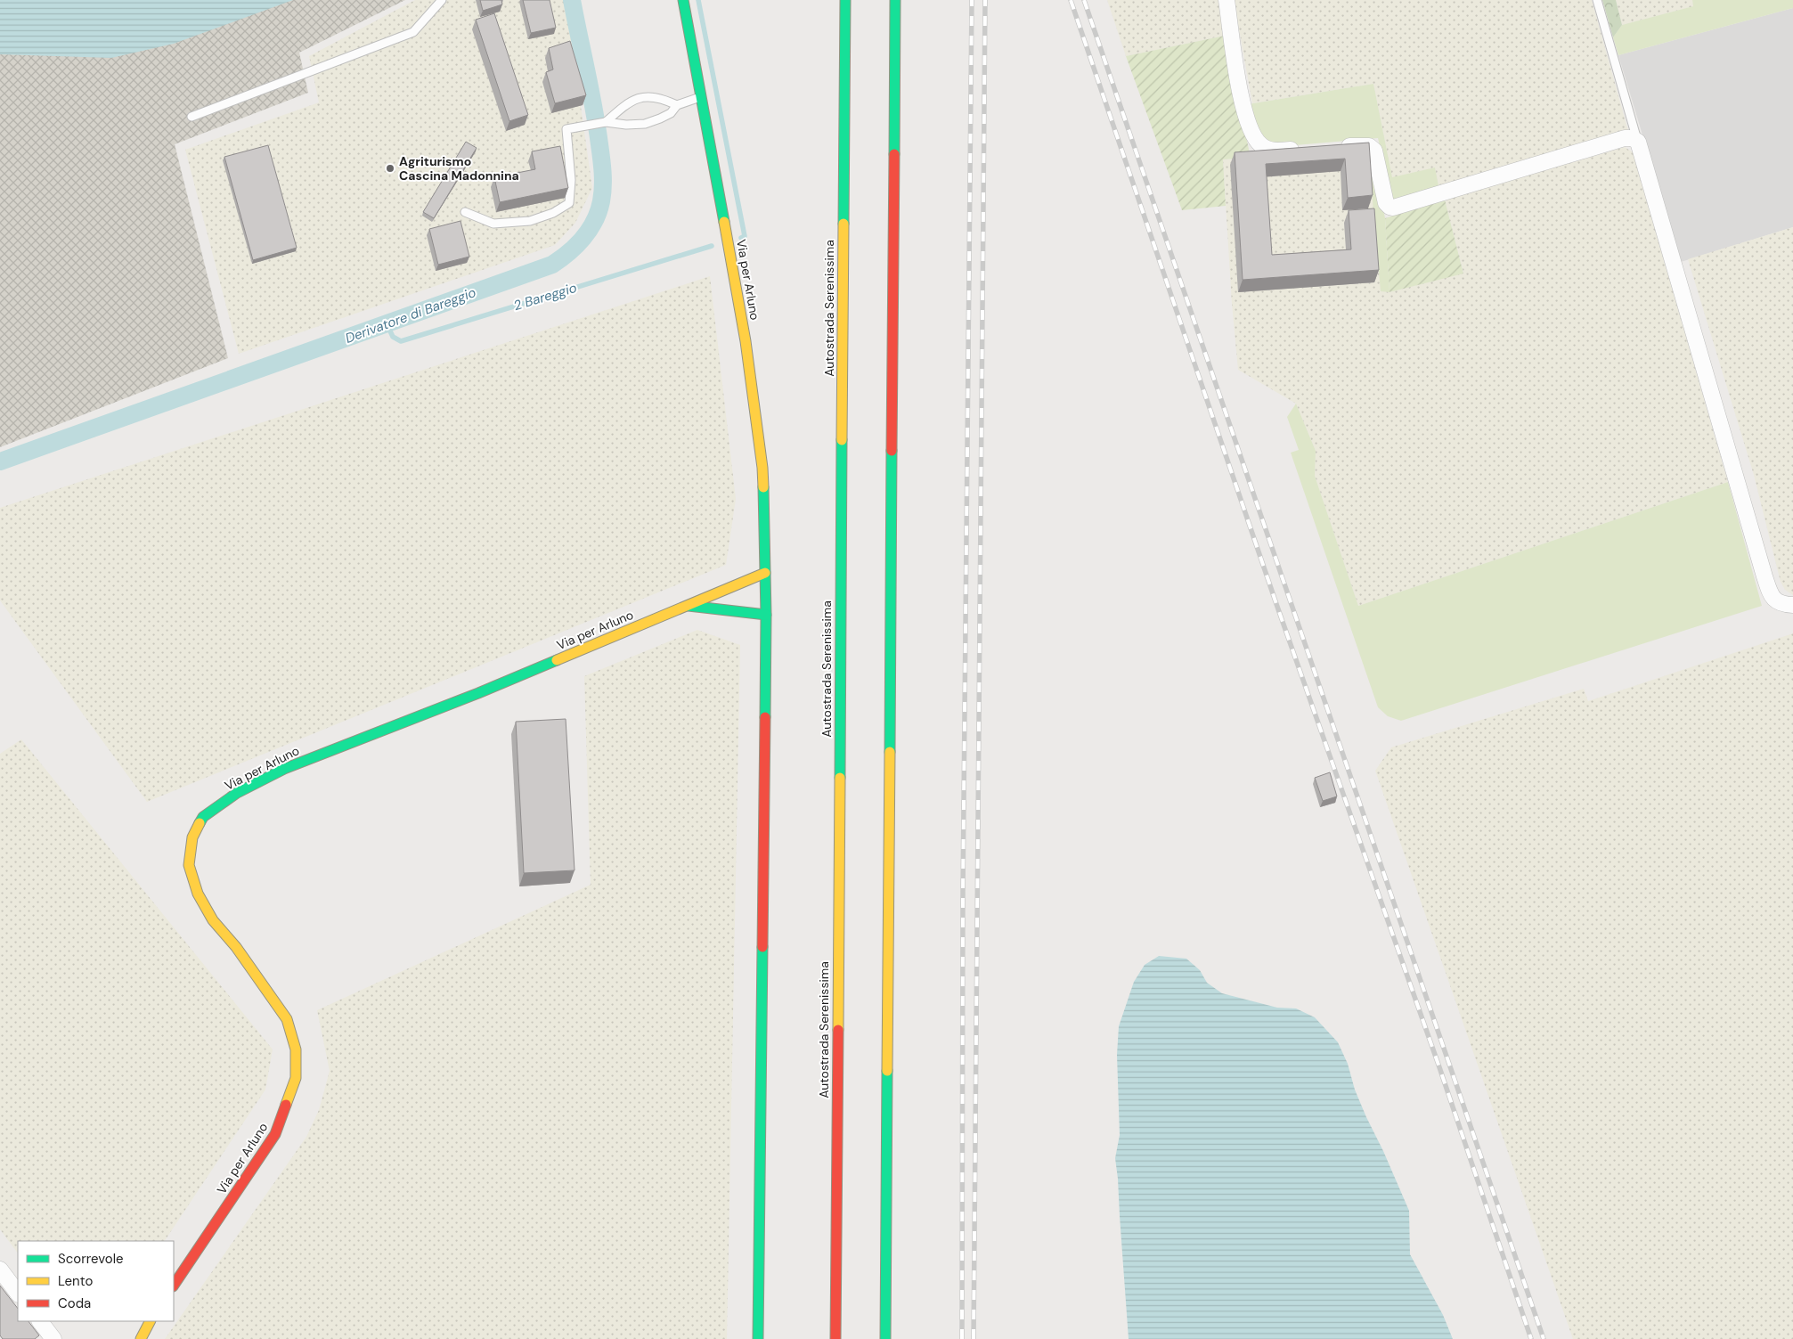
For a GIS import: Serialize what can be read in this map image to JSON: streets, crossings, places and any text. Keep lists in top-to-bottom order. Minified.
{"streets":{"main road":["Via per Arluno","Autostrada Serenissima"]},"water":["2 Bareggio","Derivatore di Bareggio"],"places":["Agriturismo Cascina Madonnina"],"legend":["Scorrevole","Lento","Coda"]}
